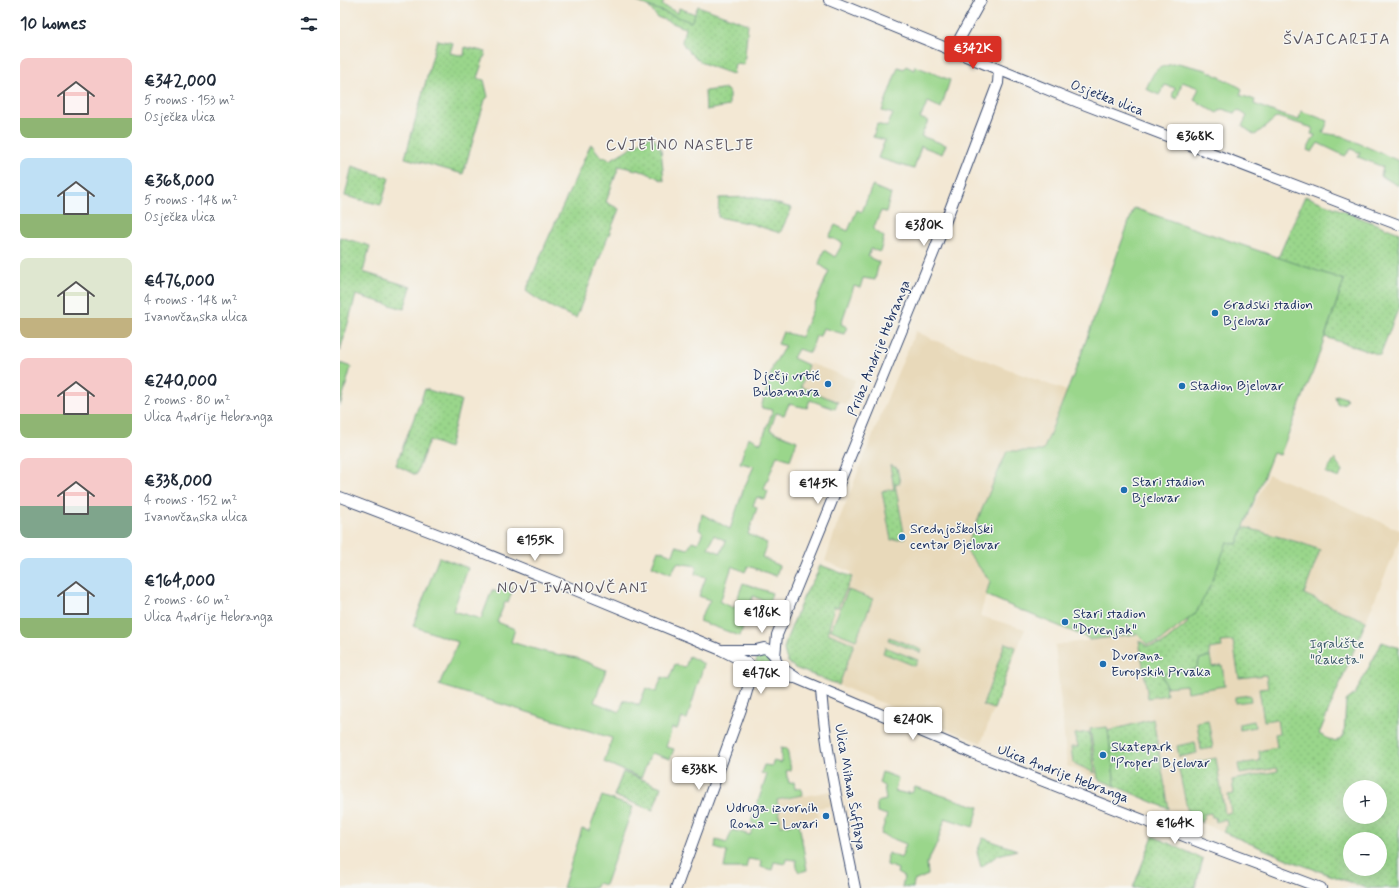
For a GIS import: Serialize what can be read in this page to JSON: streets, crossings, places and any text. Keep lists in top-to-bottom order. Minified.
{"streets":{"street":["Osječka ulica","Prilaz Andrije Hebranga","Ulica Andrije Hebranga","Ulica Milana Šufflaya"]},"crossings":[["Osječka ulica","Prilaz Andrije Hebranga"],["Prilaz Andrije Hebranga","Ulica Andrije Hebranga"],["Ulica Andrije Hebranga","Ulica Milana Šufflaya"]],"districts":["ŠVAJCARIJA","CVJETNO NASELJE","NOVI IVANOVČANI"],"parks":["Igralište \"Raketa\""],"places":["Gradski stadion Bjelovar","Dječji vrtić Bubamara","Stadion Bjelovar","Stari stadion Bjelovar","Srednjoškolski centar Bjelovar","Stari stadion \"Drvenjak\"","Dvorana Europskih Prvaka","Skatepark \"Proper\" Bjelovar","Udruga izvornih Roma – Lovari"],"page":{"heading":"10 homes","price":["€342K","€368K","€380K","€145K","€155K","€186K","€476K","€240K","€338K","€164K"],"list":[{"name":"€342,000","note":"5 rooms · 153 m² · Osječka ulica"},{"name":"€368,000","note":"5 rooms · 148 m² · Osječka ulica"},{"name":"€476,000","note":"4 rooms · 148 m² · Ivanovčanska ulica"},{"name":"€240,000","note":"2 rooms · 80 m² · Ulica Andrije Hebranga"},{"name":"€338,000","note":"4 rooms · 152 m² · Ivanovčanska ulica"},{"name":"€164,000","note":"2 rooms · 60 m² · Ulica Andrije Hebranga"}],"map_buttons":["+","−"]}}
